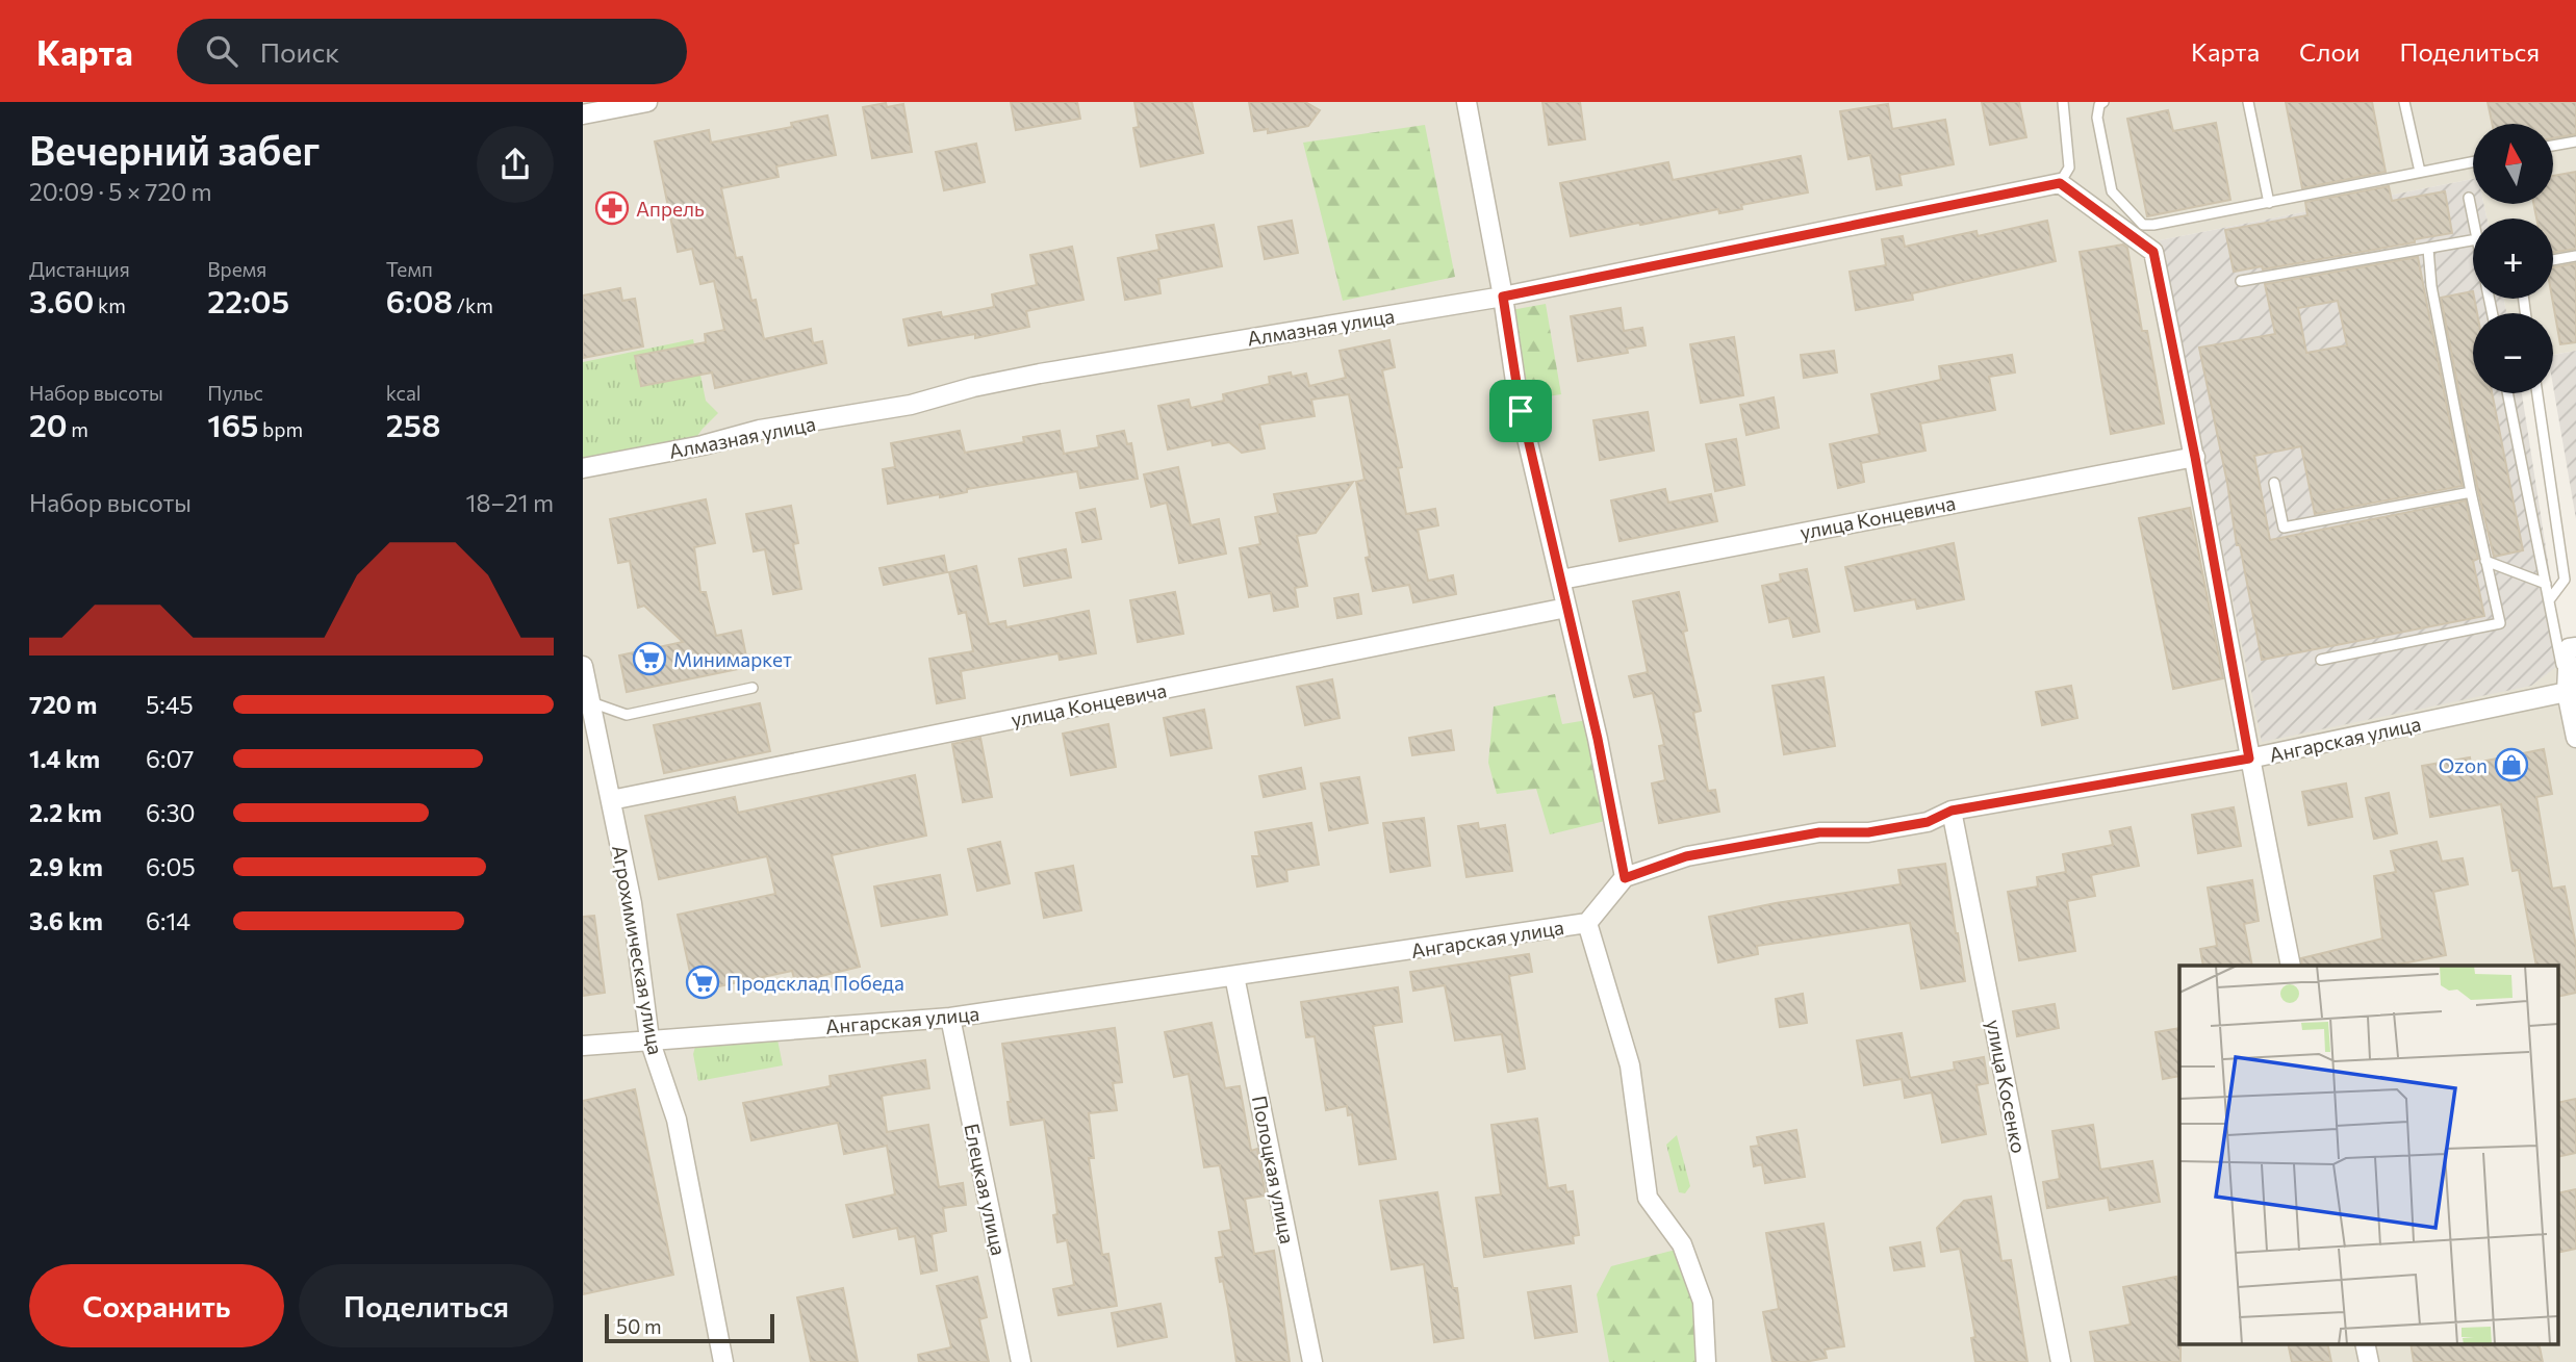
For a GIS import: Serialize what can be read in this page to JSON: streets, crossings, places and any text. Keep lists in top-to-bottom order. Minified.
{"streets":{"street":["Алмазная улица","улица Концевича","Ангарская улица","Агрохимическая улица","улица Косенко","Полоцкая улица","Елецкая улица"]},"crossings":[["улица Концевича","Агрохимическая улица"],["Ангарская улица","Агрохимическая улица"],["Ангарская улица","улица Косенко"],["Ангарская улица","Полоцкая улица"],["Ангарская улица","Елецкая улица"]],"places":{"pharmacy":["Апрель"],"supermarket":["Минимаркет","Продсклад Победа"],"shop":["Ozon"]},"scale_bar":"50 m","north":"top","page":{"header":"Карта","search":"Поиск","nav":["Карта","Слои","Поделиться"],"heading":["Вечерний забег","20:09 · 5 × 720 m"],"map_buttons":["+","−"],"stats":[["Дистанция","3.60 km"],["Время","22:05"],["Темп","6:08 /km"],["Набор высоты","20 m"],["Пульс","165 bpm"],["kcal","258"]],"chart":["Набор высоты","18–21 m"],"list":[{"name":"720 m","note":"5:45"},{"name":"1.4 km","note":"6:07"},{"name":"2.2 km","note":"6:30"},{"name":"2.9 km","note":"6:05"},{"name":"3.6 km","note":"6:14"}],"buttons":["Сохранить","Поделиться"],"scale":"50 m"}}
